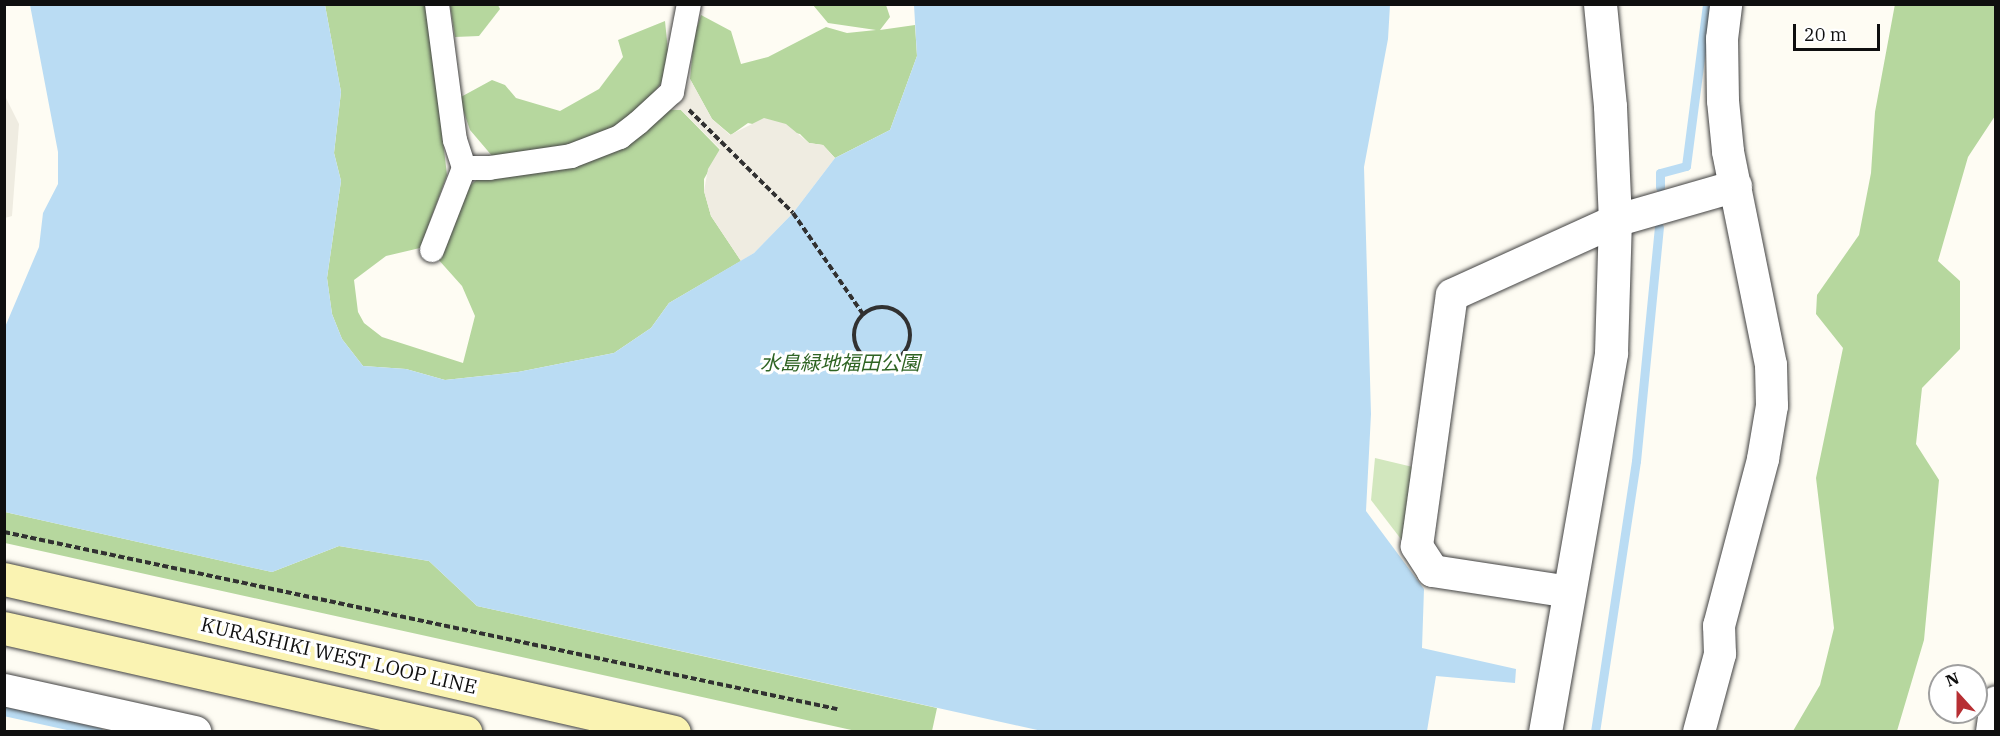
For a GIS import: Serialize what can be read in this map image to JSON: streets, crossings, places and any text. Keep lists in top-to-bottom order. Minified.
{"streets":{"main road":["KURASHIKI WEST LOOP LINE"]},"parks":["水島緑地福田公園"],"scale_bar":"20 m","north":"top"}
